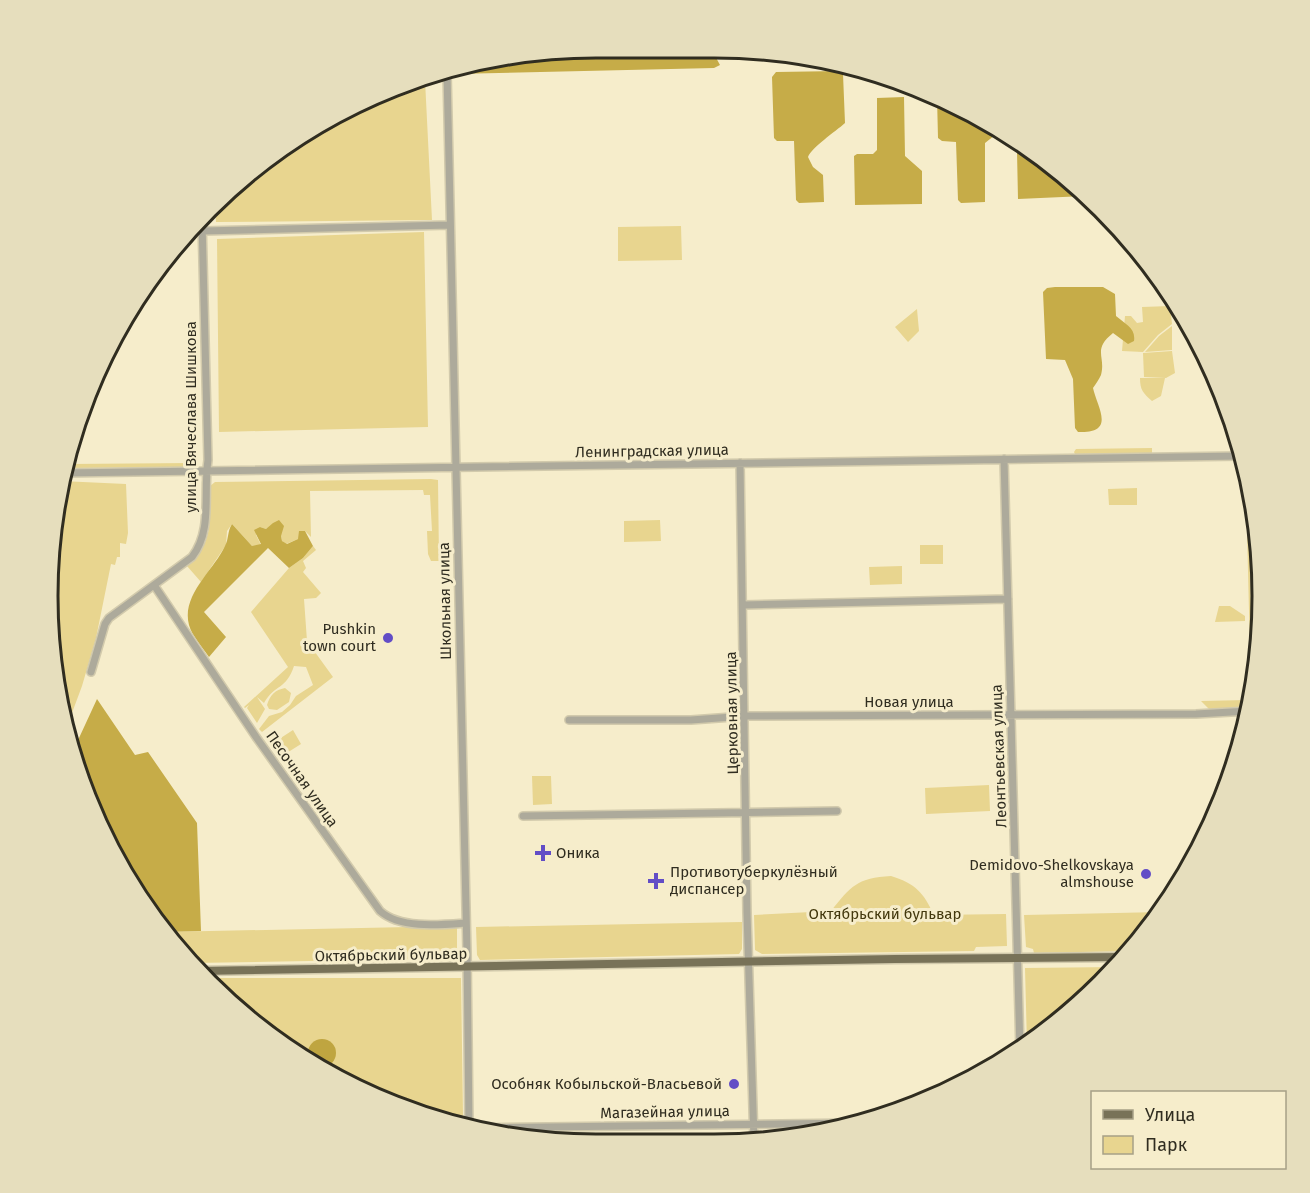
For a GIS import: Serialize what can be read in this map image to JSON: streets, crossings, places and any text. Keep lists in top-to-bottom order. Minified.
{"streets":{"main road":["Октябрьский бульвар"],"street":["улица Вячеслава Шишкова","Ленинградская улица","Школьная улица","Новая улица","Церковная улица","Леонтьевская улица","Песочная улица","Магазейная улица"]},"crossings":[["улица Вячеслава Шишкова","Ленинградская улица"],["улица Вячеслава Шишкова","Песочная улица"],["Ленинградская улица","Школьная улица"],["Ленинградская улица","Церковная улица"],["Ленинградская улица","Леонтьевская улица"],["Школьная улица","Песочная улица"],["Школьная улица","Октябрьский бульвар"],["Новая улица","Церковная улица"],["Новая улица","Леонтьевская улица"],["Церковная улица","Октябрьский бульвар"],["Церковная улица","Магазейная улица"],["Леонтьевская улица","Октябрьский бульвар"]],"parks":["Октябрьский бульвар"],"places":{"other":["Pushkin town court","Demidovo-Shelkovskaya almshouse","Особняк Кобыльской-Власьевой"],"health":["Оника","Противотуберкулёзный диспансер"]},"legend":["Улица","Парк"]}
